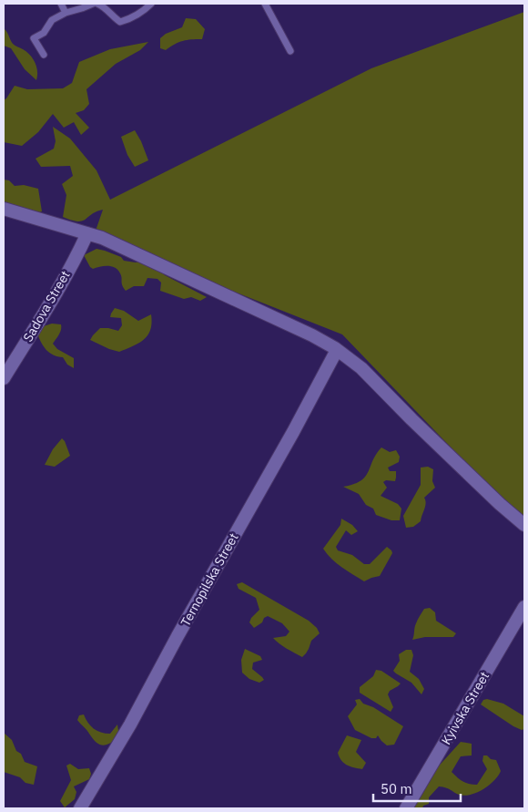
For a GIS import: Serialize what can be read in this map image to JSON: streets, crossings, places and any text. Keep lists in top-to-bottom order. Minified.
{"streets":{"street":["Sadova Street","Ternopilska Street","Kyivska Street"]},"scale_bar":"50 m"}
